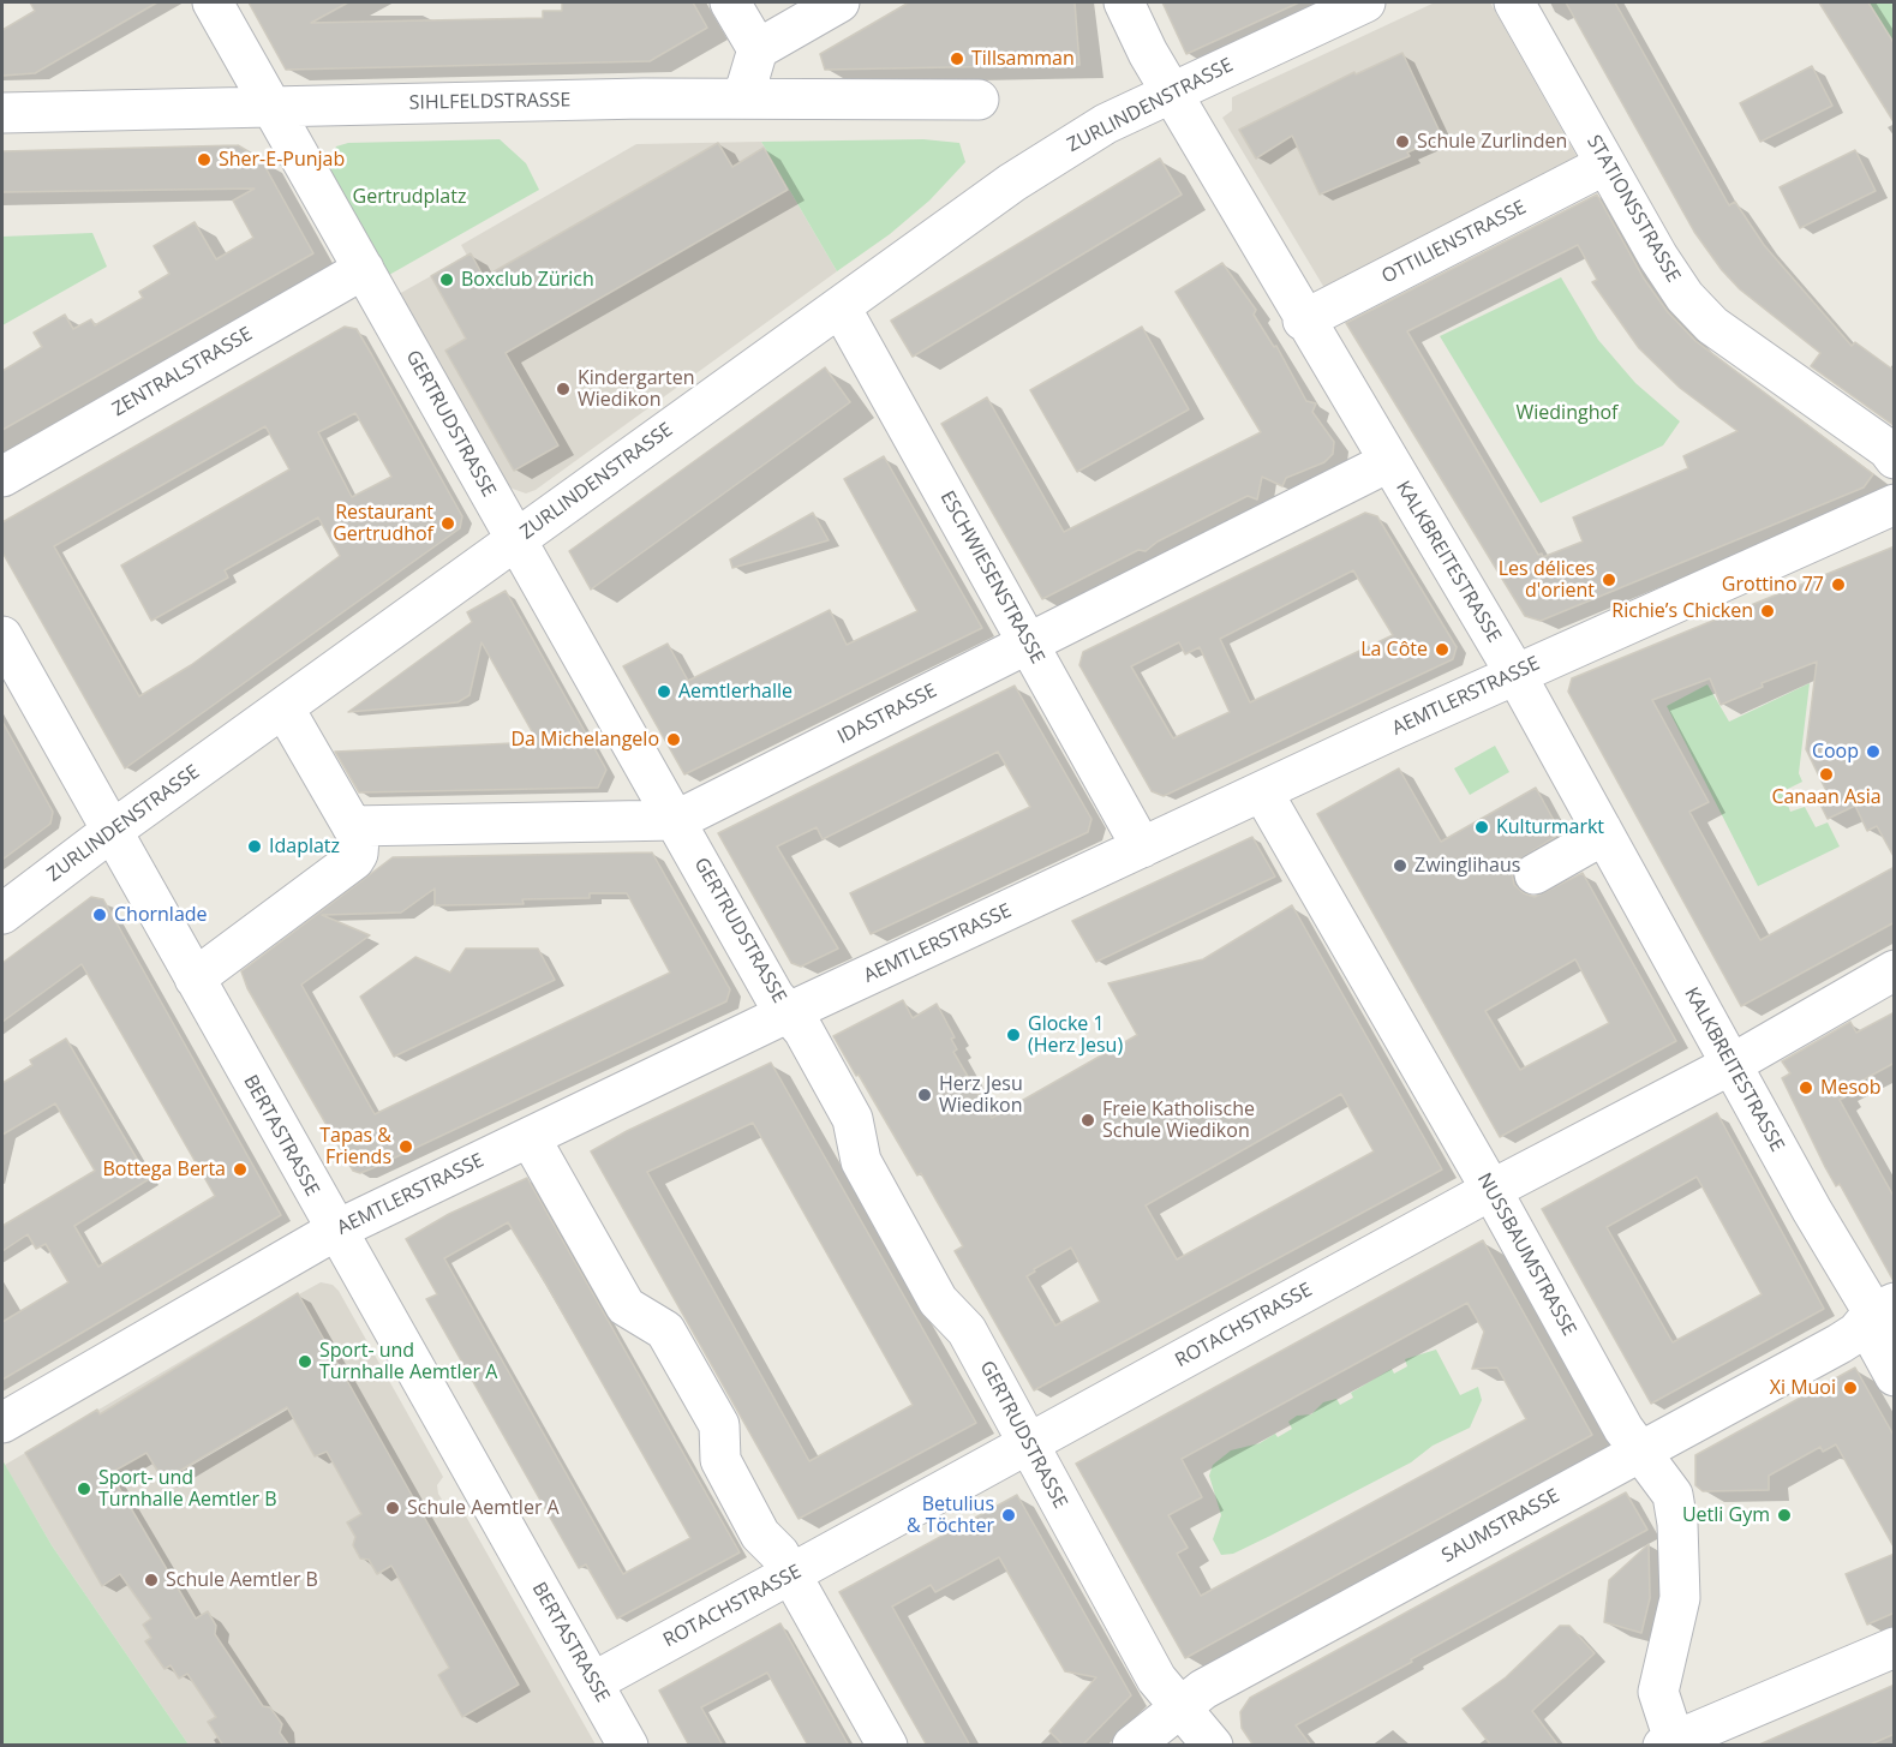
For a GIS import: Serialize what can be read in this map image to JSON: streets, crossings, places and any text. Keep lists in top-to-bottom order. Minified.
{"streets":{"street":["SIHLFELDSTRASSE","ZURLINDENSTRASSE","STATIONSSTRASSE","OTTILIENSTRASSE","ZENTRALSTRASSE","GERTRUDSTRASSE","KALKBREITESTRASSE","ESCHWIESENSTRASSE","AEMTLERSTRASSE","IDASTRASSE","BERTASTRASSE","NUSSBAUMSTRASSE","ROTACHSTRASSE","SAUMSTRASSE"]},"crossings":[["SIHLFELDSTRASSE","GERTRUDSTRASSE"],["ZURLINDENSTRASSE","GERTRUDSTRASSE"],["ZURLINDENSTRASSE","KALKBREITESTRASSE"],["ZURLINDENSTRASSE","ESCHWIESENSTRASSE"],["ZURLINDENSTRASSE","BERTASTRASSE"],["STATIONSSTRASSE","OTTILIENSTRASSE"],["OTTILIENSTRASSE","KALKBREITESTRASSE"],["ZENTRALSTRASSE","GERTRUDSTRASSE"],["GERTRUDSTRASSE","AEMTLERSTRASSE"],["GERTRUDSTRASSE","IDASTRASSE"],["GERTRUDSTRASSE","ROTACHSTRASSE"],["GERTRUDSTRASSE","SAUMSTRASSE"],["KALKBREITESTRASSE","AEMTLERSTRASSE"],["KALKBREITESTRASSE","IDASTRASSE"],["KALKBREITESTRASSE","ROTACHSTRASSE"],["KALKBREITESTRASSE","SAUMSTRASSE"],["ESCHWIESENSTRASSE","AEMTLERSTRASSE"],["ESCHWIESENSTRASSE","IDASTRASSE"],["AEMTLERSTRASSE","BERTASTRASSE"],["AEMTLERSTRASSE","NUSSBAUMSTRASSE"],["BERTASTRASSE","ROTACHSTRASSE"],["NUSSBAUMSTRASSE","ROTACHSTRASSE"],["NUSSBAUMSTRASSE","SAUMSTRASSE"]],"parks":["Gertrudplatz","Wiedinghof"],"places":["Tillsamman","Schule Zurlinden","Sher-E-Punjab","Boxclub Zürich","Kindergarten Wiedikon","Restaurant Gertrudhof","Les délices d'orient","Grottino 77","Richie’s Chicken","La Côte","Aemtlerhalle","Da Michelangelo","Coop","Canaan Asia","Kulturmarkt","Idaplatz","Zwinglihaus","Chornlade","Glocke 1 (Herz Jesu)","Mesob","Herz Jesu Wiedikon","Freie Katholische Schule Wiedikon","Tapas & Friends","Bottega Berta","Sport- und Turnhalle Aemtler A","Xi Muoi","Sport- und Turnhalle Aemtler B","Schule Aemtler A","Betulius & Töchter","Uetli Gym","Schule Aemtler B"]}
